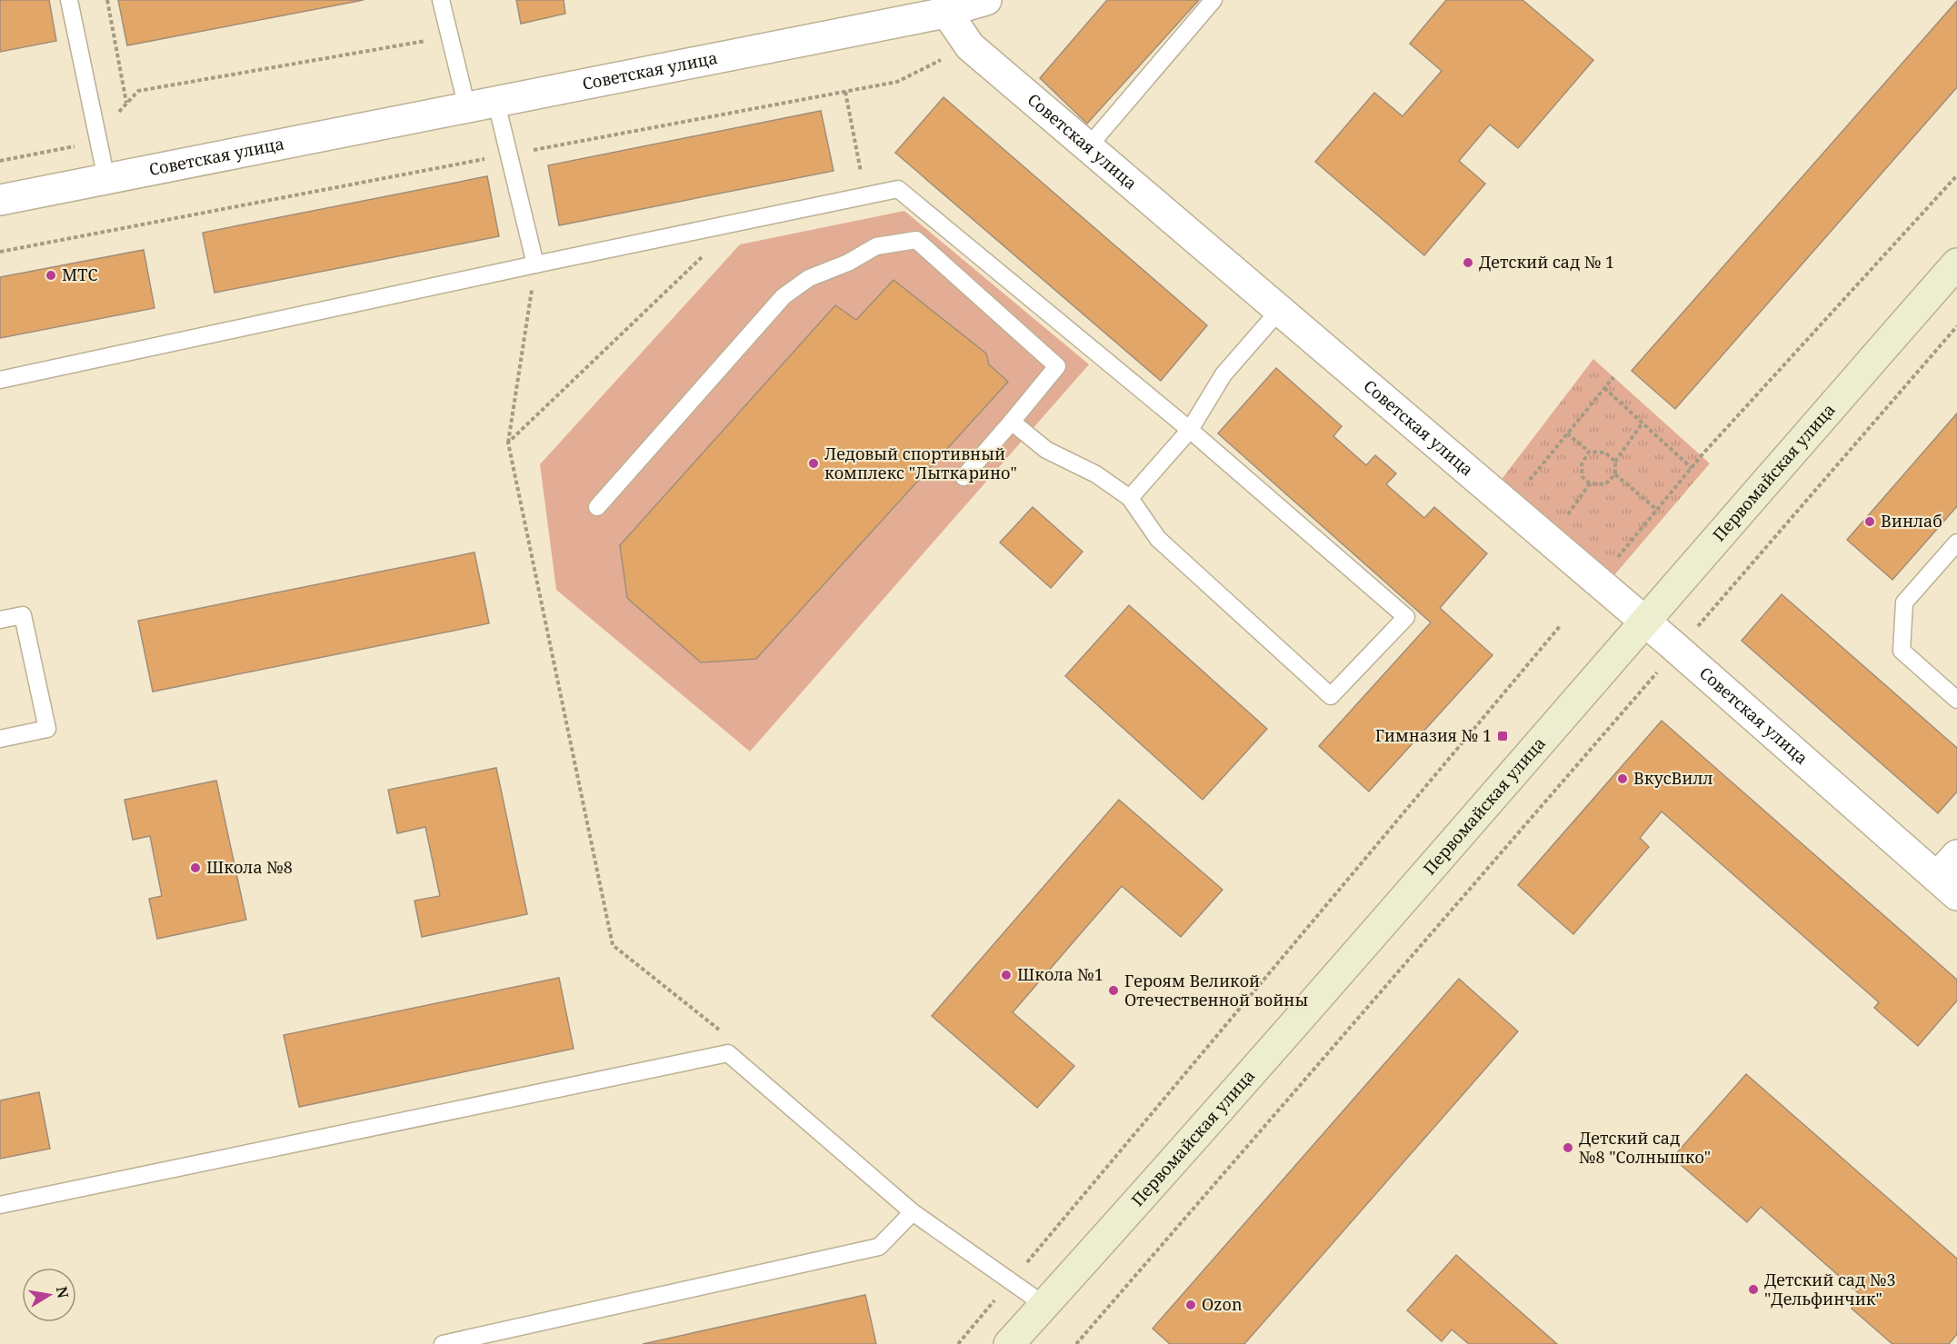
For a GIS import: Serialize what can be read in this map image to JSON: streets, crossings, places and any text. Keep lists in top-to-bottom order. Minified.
{"streets":{"street":["Советская улица","Первомайская улица"]},"crossings":[["Советская улица","Первомайская улица"]],"places":{"other":["Детский сад № 1","МТС","Ледовый спортивный комплекс \"Лыткарино\"","Винлаб","ВкусВилл","Школа №8","Школа №1","Героям Великой Отечественной войны","Детский сад №8 \"Солнышко\"","Детский сад №3 \"Дельфинчик\"","Ozon"],"transit":["Гимназия № 1"]},"north":"right"}
